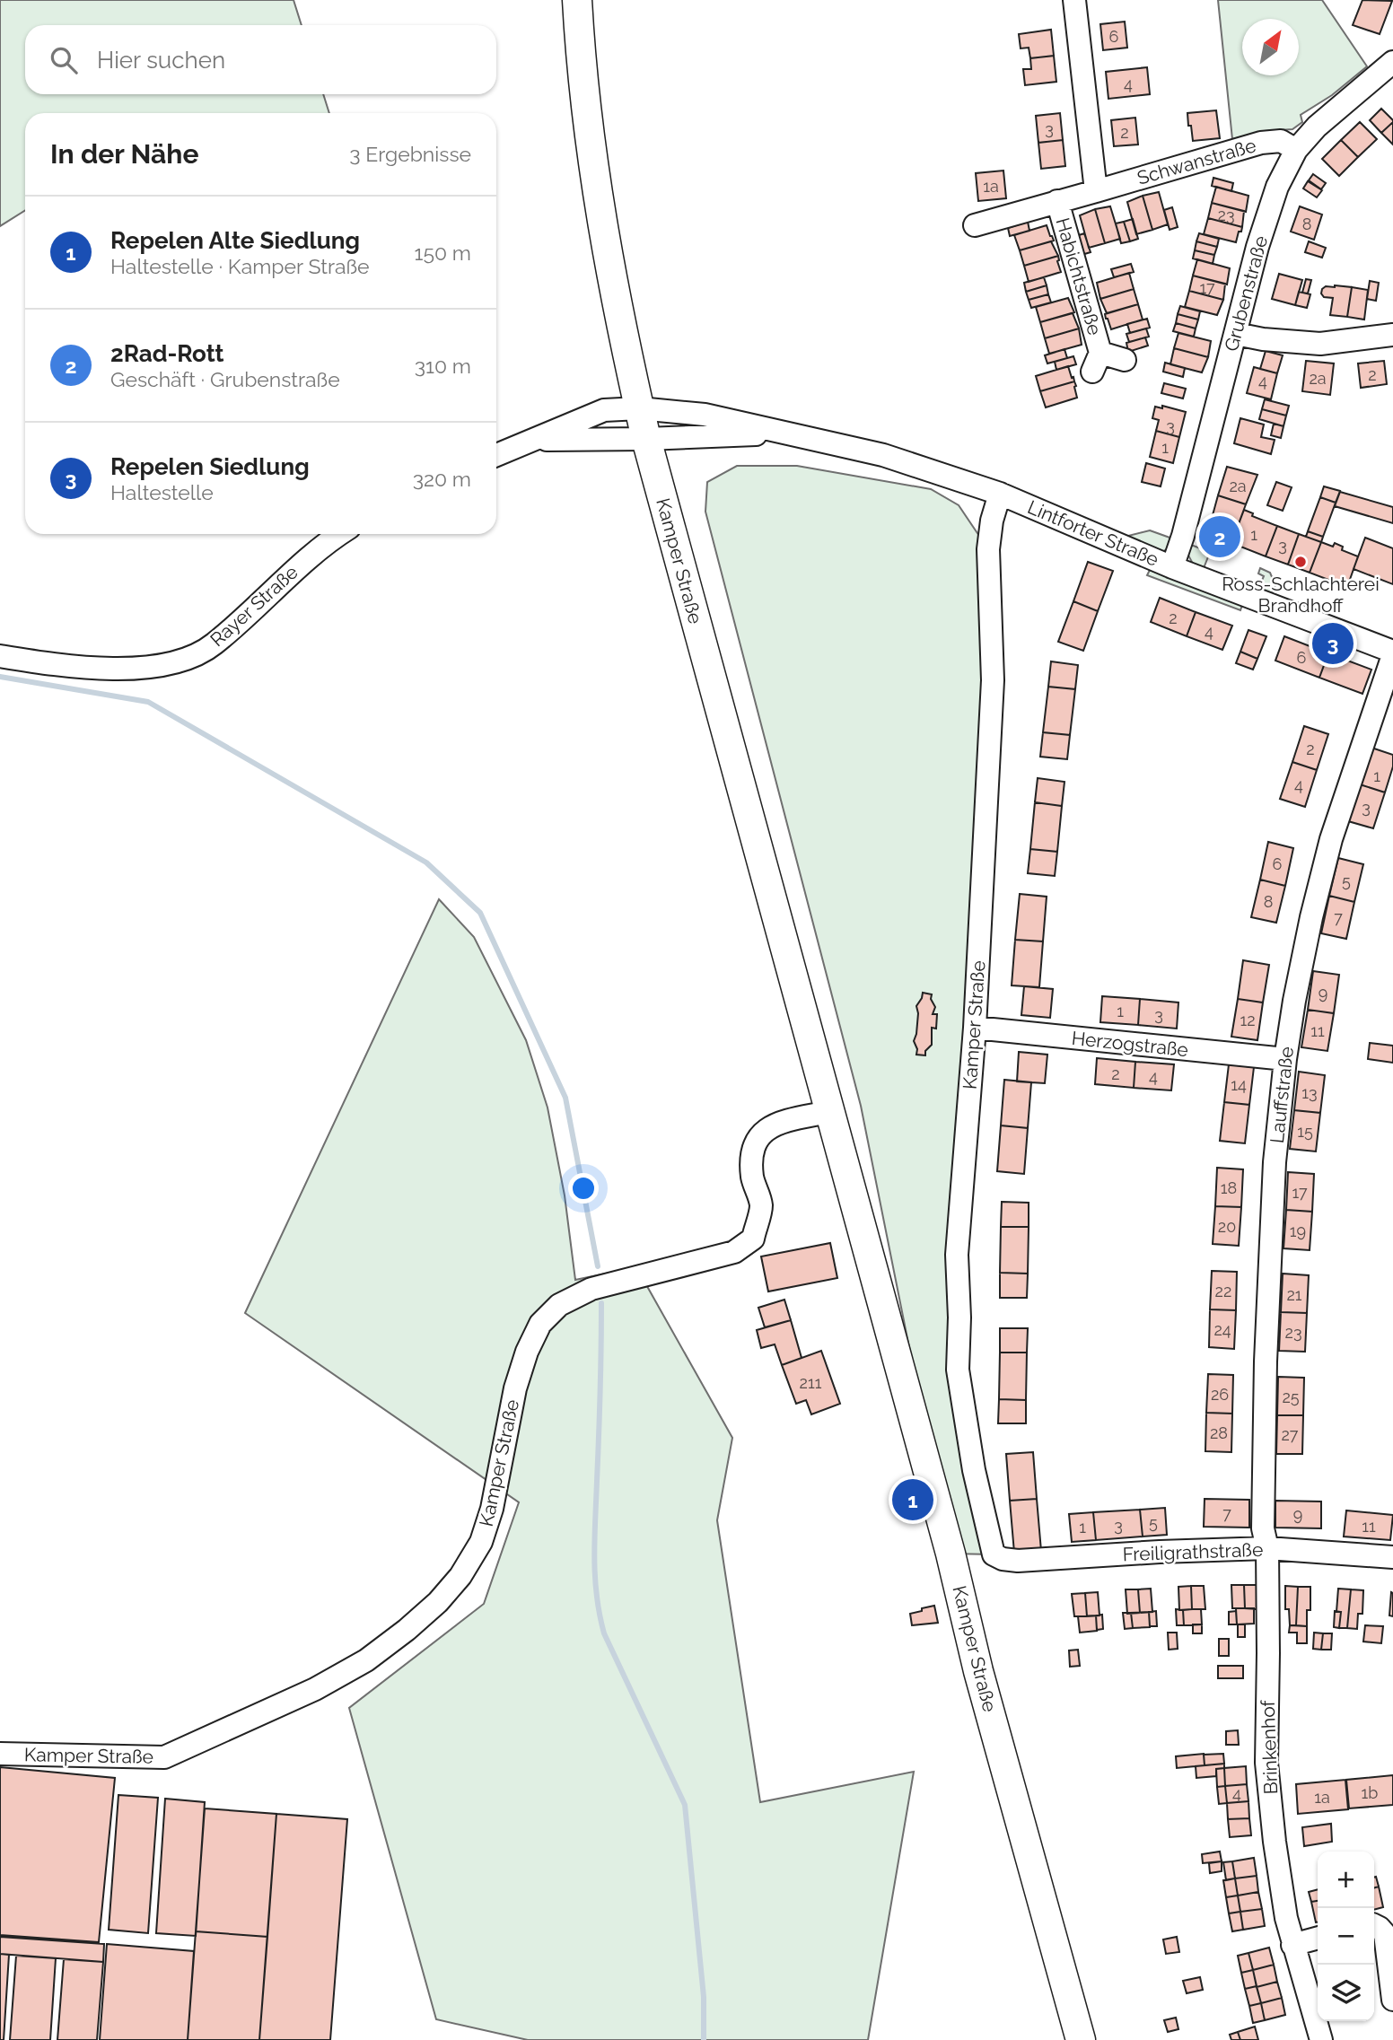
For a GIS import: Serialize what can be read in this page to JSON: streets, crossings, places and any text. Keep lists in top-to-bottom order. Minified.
{"streets":{"main road":["Kamper Straße"],"street":["Schwanstraße","Habichtstraße","Grubenstraße","Lintforter Straße","Rayer Straße","Herzogstraße","Lauffstraße","Freiligrathstraße","Brinkenhof"]},"crossings":[["Schwanstraße","Habichtstraße"],["Schwanstraße","Grubenstraße"],["Grubenstraße","Lintforter Straße"],["Lintforter Straße","Kamper Straße"],["Lintforter Straße","Lauffstraße"],["Kamper Straße","Herzogstraße"],["Kamper Straße","Freiligrathstraße"],["Herzogstraße","Lauffstraße"],["Lauffstraße","Freiligrathstraße"],["Lauffstraße","Brinkenhof"],["Freiligrathstraße","Brinkenhof"]],"places":["Ross-Schlachterei Brandhoff"],"house_numbers":["6","4","3","2","1a","23","8","17","2","2a","4","3","1","2a","1","3","2","4","6","2","1","4","3","6","5","8","7","9","1","3","12","11","2","4","14","13","15","18","17","20","19","22","21","24","23","211","26","25","28","27","7","9","5","3","11","1","1b","4","1a"],"north":"top right","page":{"search":"Hier suchen","heading":["In der Nähe","3 Ergebnisse"],"list":[{"mark":"1","name":"Repelen Alte Siedlung","note":"Haltestelle · Kamper Straße","value":"150 m"},{"mark":"2","name":"2Rad-Rott","note":"Geschäft · Grubenstraße","value":"310 m"},{"mark":"3","name":"Repelen Siedlung","note":"Haltestelle","value":"320 m"}],"pins":["2","3","1"],"map_buttons":["+","−"]}}
